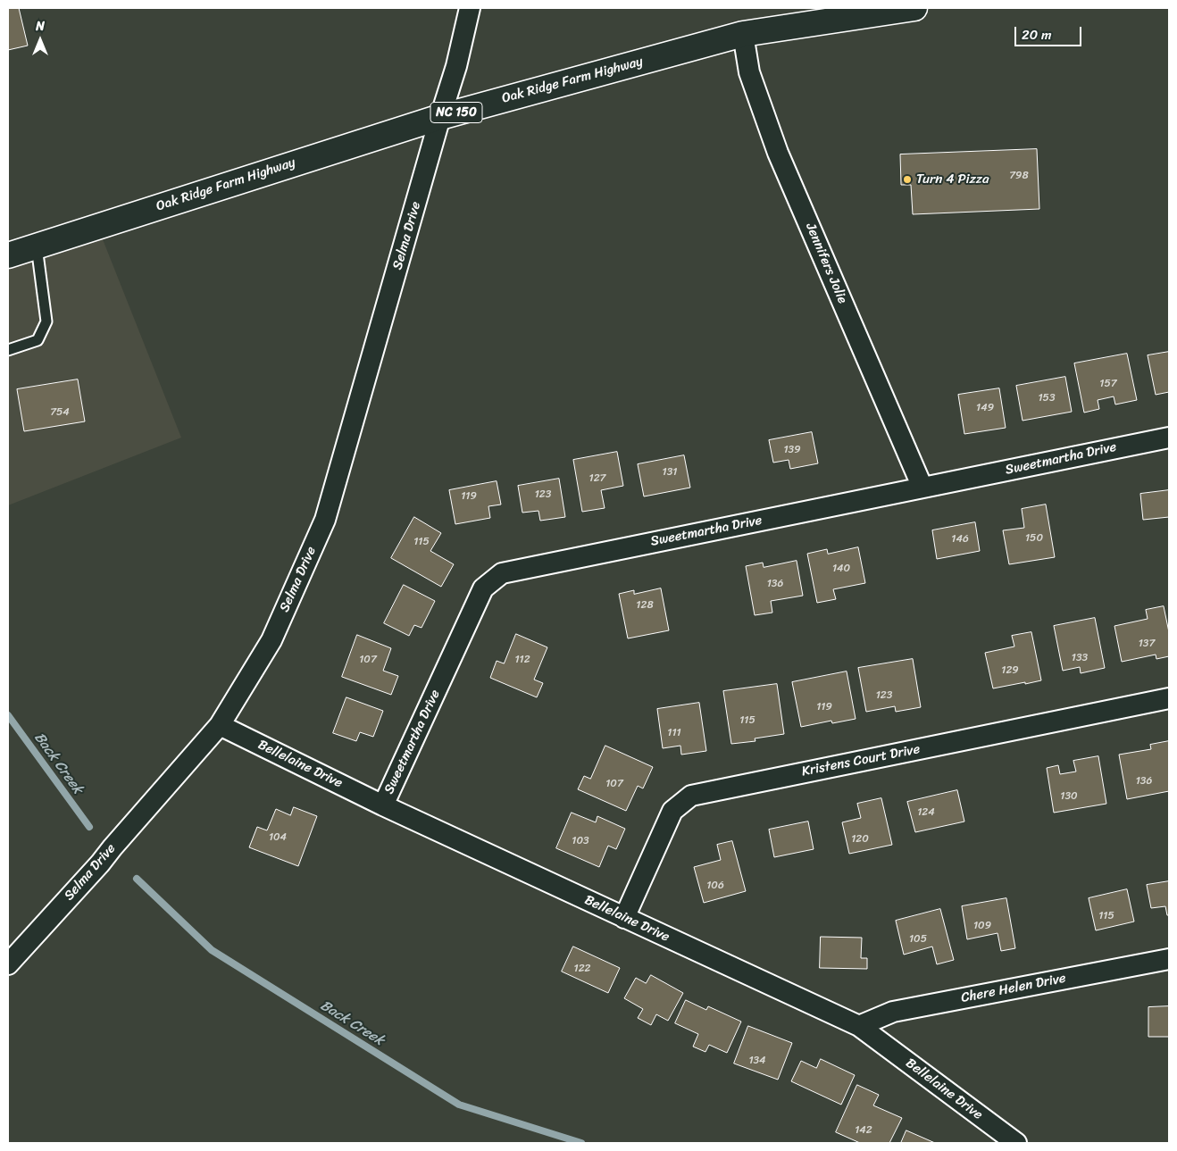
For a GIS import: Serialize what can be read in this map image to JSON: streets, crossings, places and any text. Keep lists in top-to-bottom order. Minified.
{"streets":{"main road":["Oak Ridge Farm Highway","NC 150"],"street":["Selma Drive","Jennifers Jolie","Sweetmartha Drive","Kristens Court Drive","Bellelaine Drive","Chere Helen Drive"]},"crossings":[["Oak Ridge Farm Highway","Selma Drive"],["Oak Ridge Farm Highway","Jennifers Jolie"],["Selma Drive","Bellelaine Drive"],["Jennifers Jolie","Sweetmartha Drive"],["Sweetmartha Drive","Bellelaine Drive"],["Kristens Court Drive","Bellelaine Drive"],["Bellelaine Drive","Chere Helen Drive"]],"water":["Back Creek"],"places":["Turn 4 Pizza"],"house_numbers":["798","157","153","149","754","139","131","127","123","119","150","146","115","140","136","128","137","133","107","112","129","123","119","115","111","136","107","130","124","104","120","103","106","115","109","105","122","134","142"],"scale_bar":"20 m","north":"top"}
